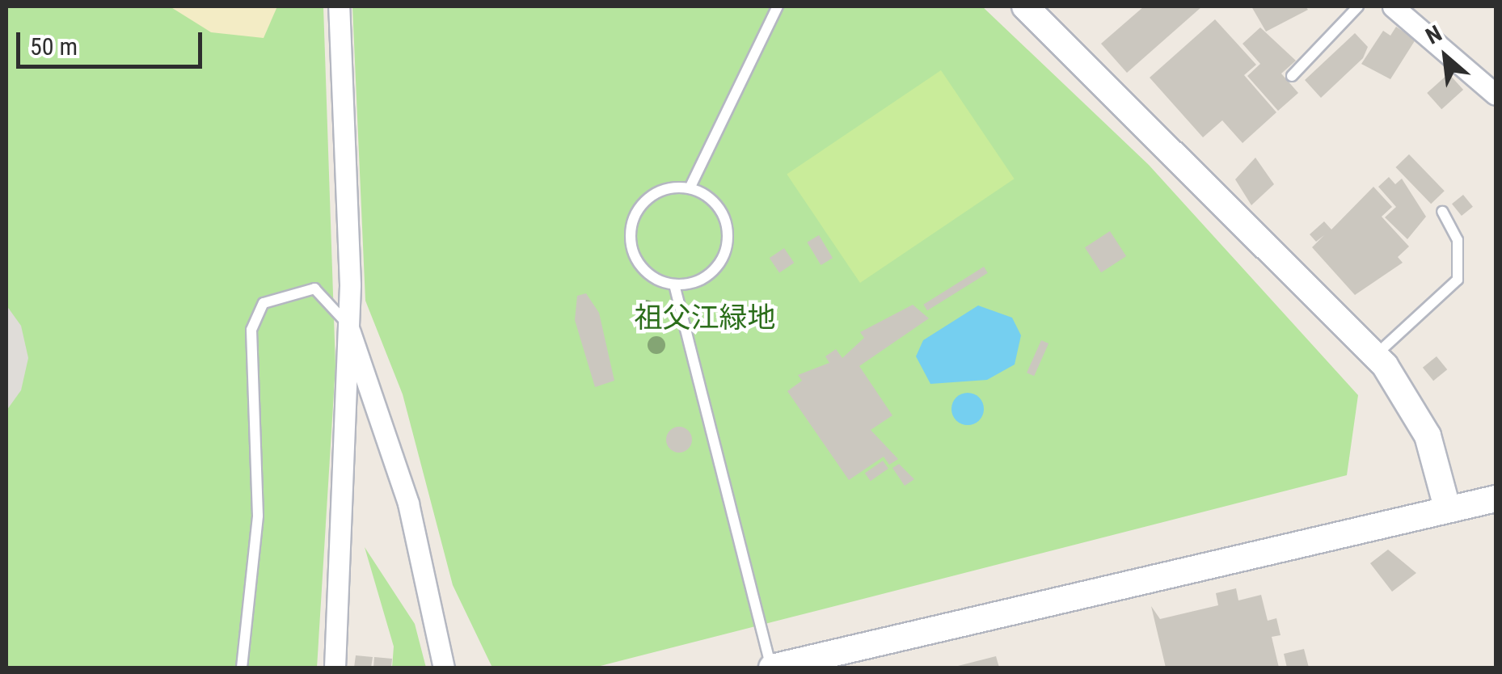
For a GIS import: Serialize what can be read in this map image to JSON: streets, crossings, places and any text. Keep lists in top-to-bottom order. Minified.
{"parks":["祖父江緑地"],"scale_bar":"50 m","north":"top left"}
